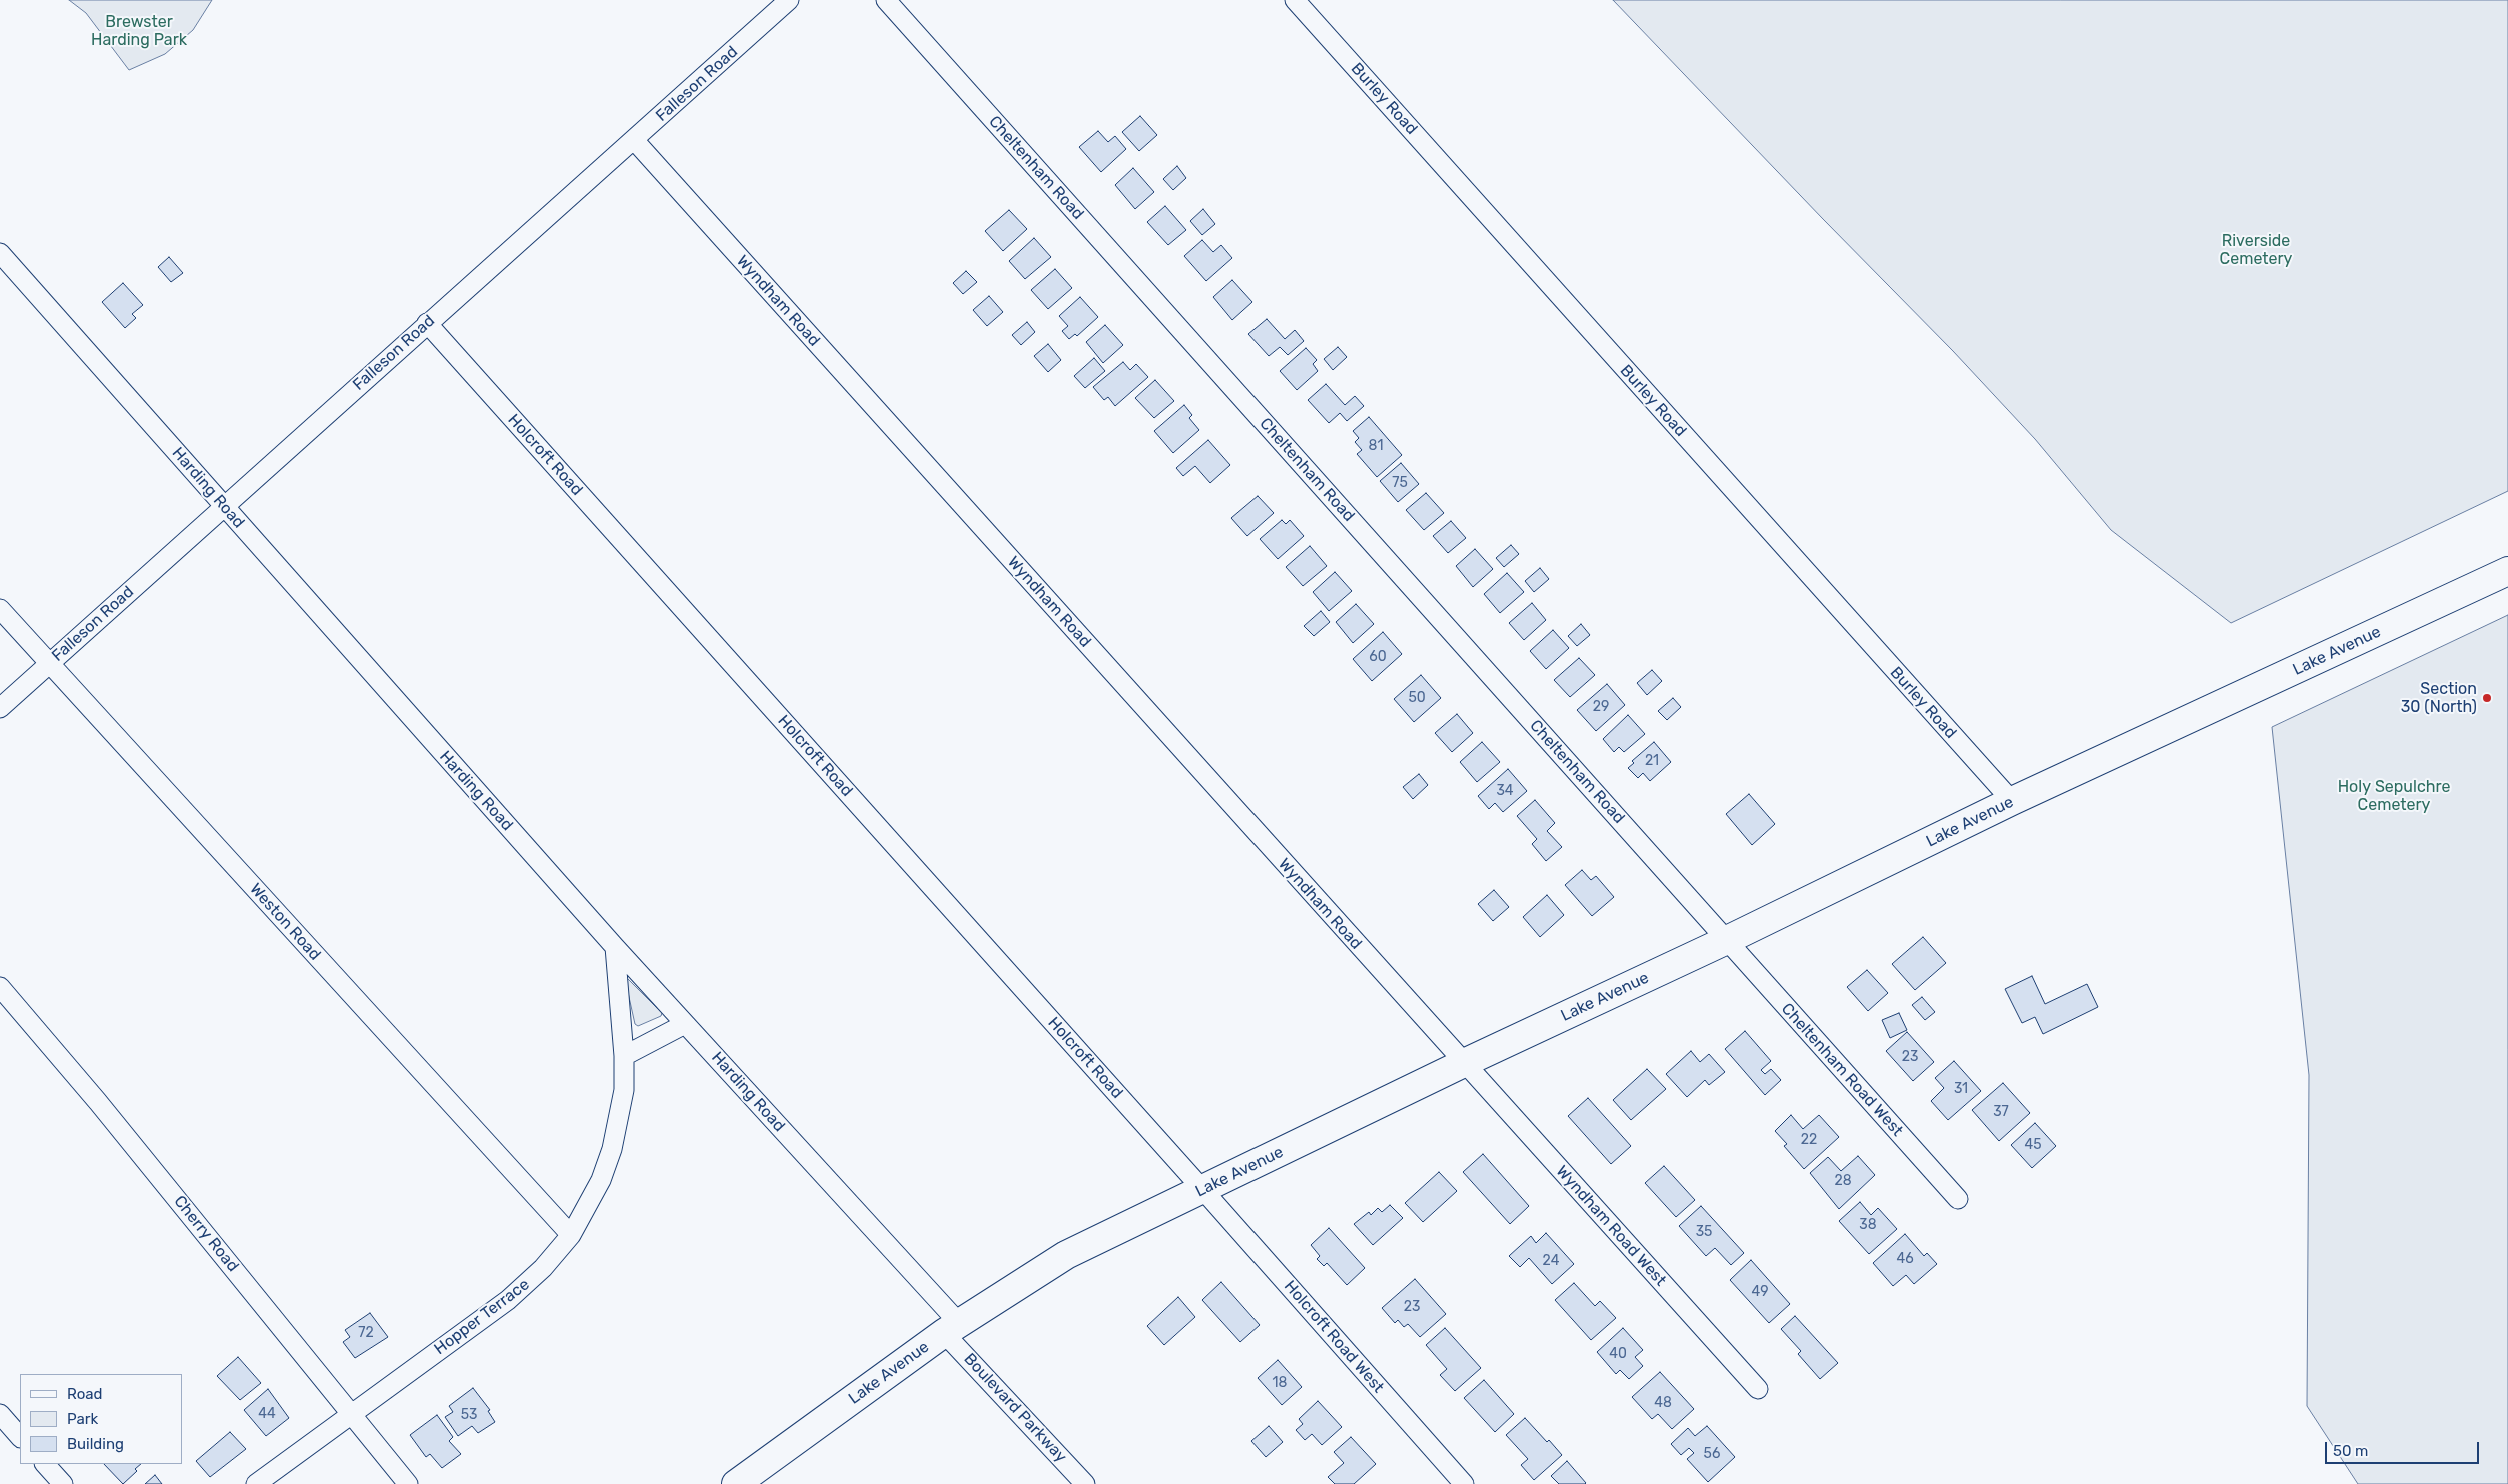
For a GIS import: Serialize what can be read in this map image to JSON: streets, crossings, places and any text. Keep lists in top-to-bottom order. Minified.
{"streets":{"main road":["Lake Avenue"],"street":["Falleson Road","Burley Road","Cheltenham Road","Wyndham Road","Holcroft Road","Harding Road","Weston Road","Cheltenham Road West","Wyndham Road West","Cherry Road","Hopper Terrace","Holcroft Road West","Boulevard Parkway"]},"crossings":[["Falleson Road","Wyndham Road"],["Falleson Road","Holcroft Road"],["Falleson Road","Harding Road"],["Falleson Road","Weston Road"],["Burley Road","Lake Avenue"],["Cheltenham Road","Lake Avenue"],["Cheltenham Road","Cheltenham Road West"],["Wyndham Road","Lake Avenue"],["Wyndham Road","Wyndham Road West"],["Holcroft Road","Lake Avenue"],["Holcroft Road","Holcroft Road West"],["Harding Road","Lake Avenue"],["Harding Road","Hopper Terrace"],["Harding Road","Boulevard Parkway"],["Lake Avenue","Cheltenham Road West"],["Lake Avenue","Wyndham Road West"],["Lake Avenue","Holcroft Road West"],["Lake Avenue","Boulevard Parkway"],["Weston Road","Hopper Terrace"],["Cherry Road","Hopper Terrace"]],"parks":["Brewster Harding Park","Riverside Cemetery","Holy Sepulchre Cemetery"],"places":["Section 30 (North)"],"house_numbers":["81","75","60","50","29","21","34","23","31","37","22","45","28","38","35","46","24","49","23","72","40","18","48","44","53","56"],"legend":["Road","Park","Building"],"scale_bar":"50 m"}
